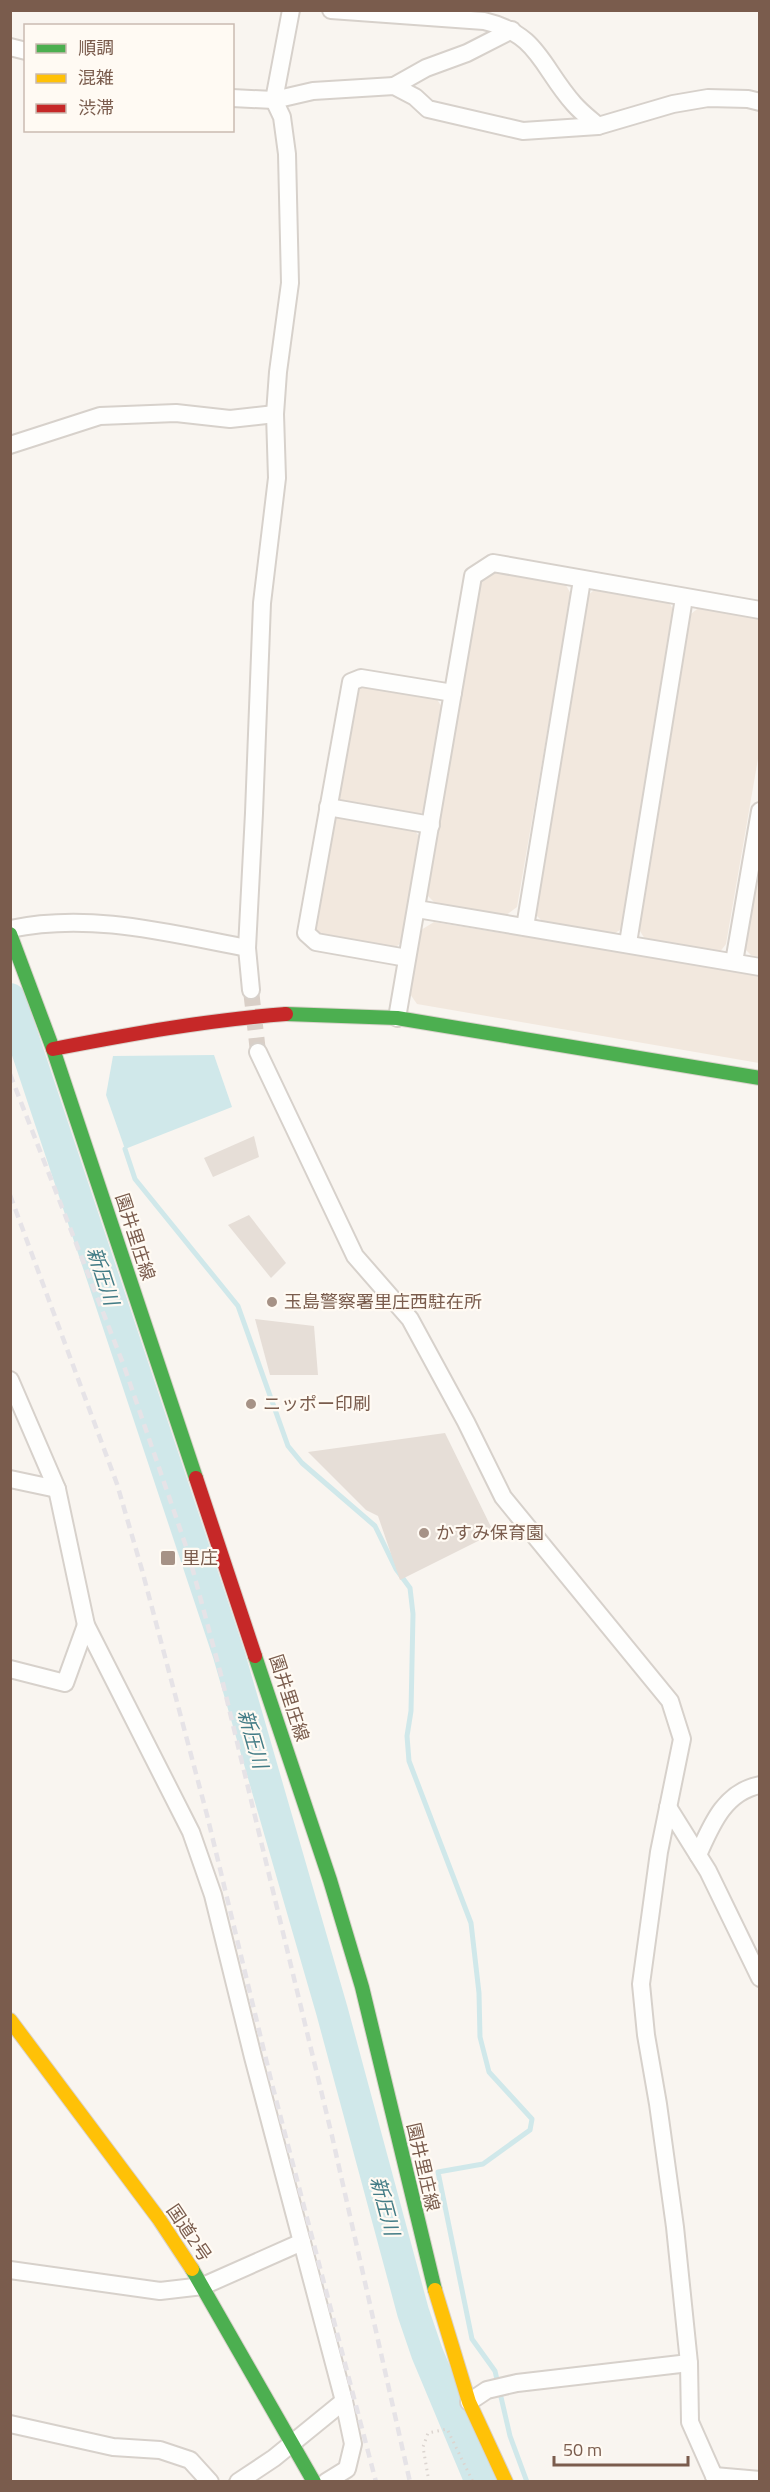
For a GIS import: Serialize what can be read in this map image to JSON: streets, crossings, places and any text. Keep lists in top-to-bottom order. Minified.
{"streets":{"main road":["園井里庄線","国道2号"]},"water":["新圧川"],"places":{"other":["玉島警察署里庄西駐在所","ニッポー印刷","かすみ保育園"],"transit":["里庄"]},"legend":["順調","混雑","渋滞"],"scale_bar":"50 m"}
